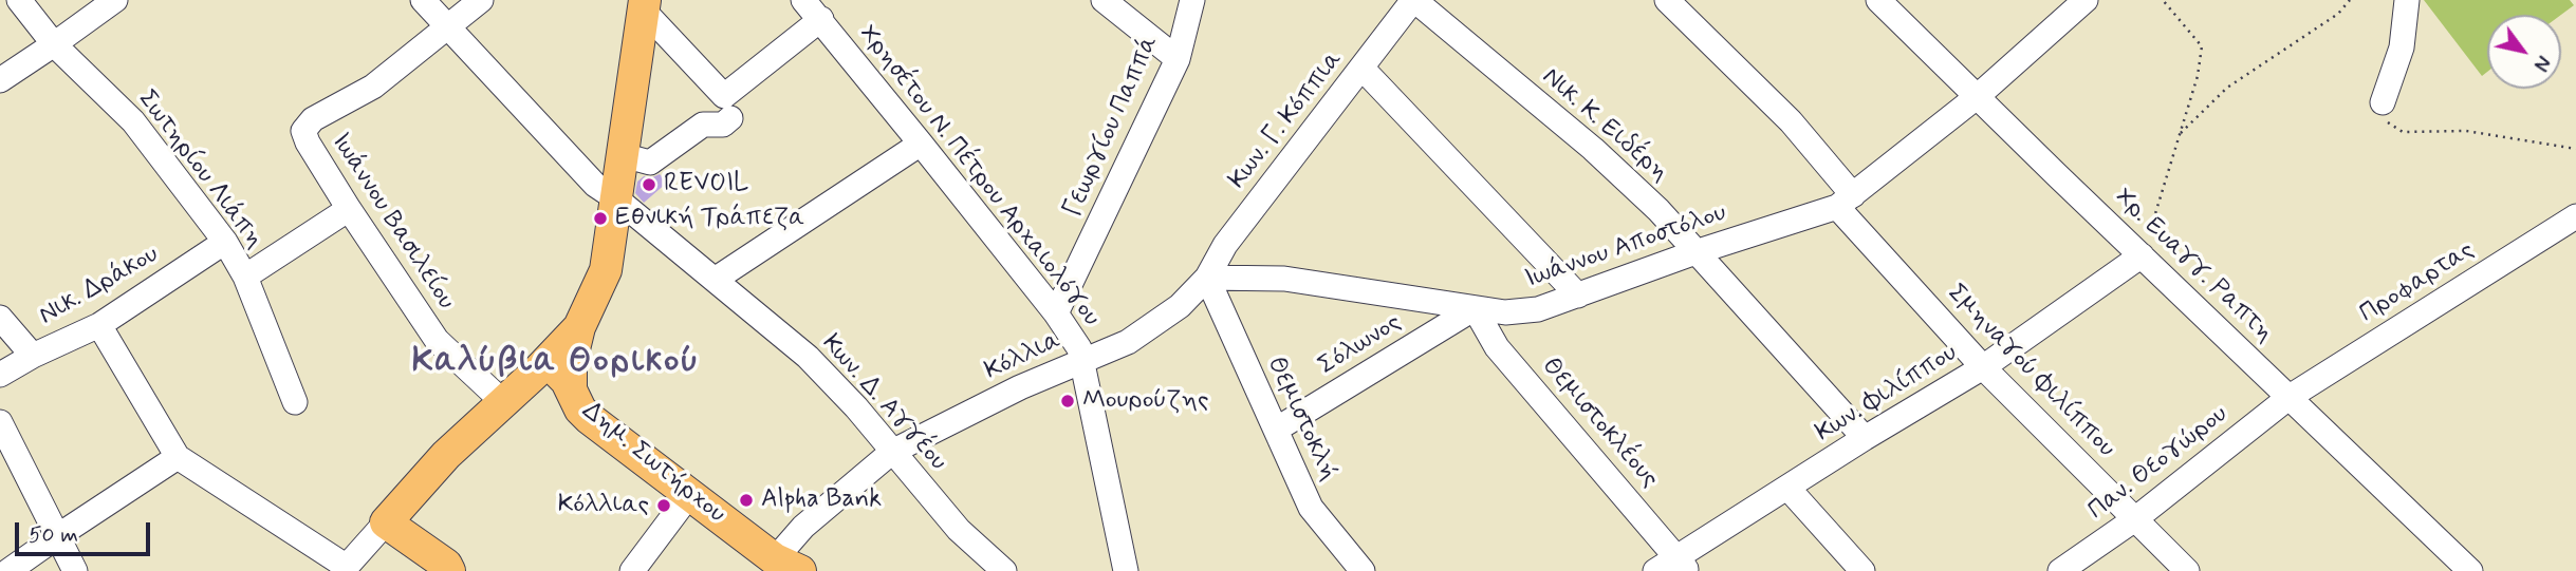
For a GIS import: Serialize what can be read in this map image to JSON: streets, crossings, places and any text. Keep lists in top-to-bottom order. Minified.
{"streets":{"main road":["Δημ. Σωτήρχου"],"street":["Κων. Γ. Κόππια","Νικ. Κ. Ειδέρη","Γεωργίου Παππά","Σωτηρίου Λιάπη","Χρησέτου Ν. Πέτρου Αρχαιολόγου","Ιωάννου Βασιλείου","Ιωάννου Αποστόλου","Χρ. Ευαγγ. Ραπτη","Προφαρτας","Νικ. Δράκου","Σόλωνος","Κόλλια","Σμηναγού Φιλίππου","Κων. Φιλίππου","Κων. Δ. Αγγέου","Θεμιστοκλή","Θεμιστοκλέους","Παν. Θεογώρου"]},"crossings":[["Κων. Γ. Κόππια","Νικ. Κ. Ειδέρη"],["Κων. Γ. Κόππια","Ιωάννου Αποστόλου"],["Κων. Γ. Κόππια","Κόλλια"],["Κων. Γ. Κόππια","Θεμιστοκλή"],["Νικ. Κ. Ειδέρη","Ιωάννου Αποστόλου"],["Νικ. Κ. Ειδέρη","Κων. Φιλίππου"],["Γεωργίου Παππά","Χρησέτου Ν. Πέτρου Αρχαιολόγου"],["Σωτηρίου Λιάπη","Ιωάννου Βασιλείου"],["Σωτηρίου Λιάπη","Νικ. Δράκου"],["Χρησέτου Ν. Πέτρου Αρχαιολόγου","Κόλλια"],["Ιωάννου Βασιλείου","Κων. Δ. Αγγέου"],["Ιωάννου Αποστόλου","Χρ. Ευαγγ. Ραπτη"],["Ιωάννου Αποστόλου","Σόλωνος"],["Ιωάννου Αποστόλου","Κόλλια"],["Ιωάννου Αποστόλου","Σμηναγού Φιλίππου"],["Ιωάννου Αποστόλου","Θεμιστοκλή"],["Ιωάννου Αποστόλου","Θεμιστοκλέους"],["Χρ. Ευαγγ. Ραπτη","Προφαρτας"],["Χρ. Ευαγγ. Ραπτη","Κων. Φιλίππου"],["Χρ. Ευαγγ. Ραπτη","Παν. Θεογώρου"],["Προφαρτας","Παν. Θεογώρου"],["Σόλωνος","Θεμιστοκλή"],["Σόλωνος","Θεμιστοκλέους"],["Κόλλια","Κων. Δ. Αγγέου"],["Κόλλια","Θεμιστοκλή"],["Κόλλια","Δημ. Σωτήρχου"],["Σμηναγού Φιλίππου","Κων. Φιλίππου"],["Σμηναγού Φιλίππου","Παν. Θεογώρου"],["Κων. Φιλίππου","Θεμιστοκλέους"]],"districts":["Καλύβια Θορικού"],"places":["REVOIL","Εθνική Τράπεζα","Μουρούζης","Alpha Bank","Κόλλιας"],"scale_bar":"50 m","north":"bottom right"}
